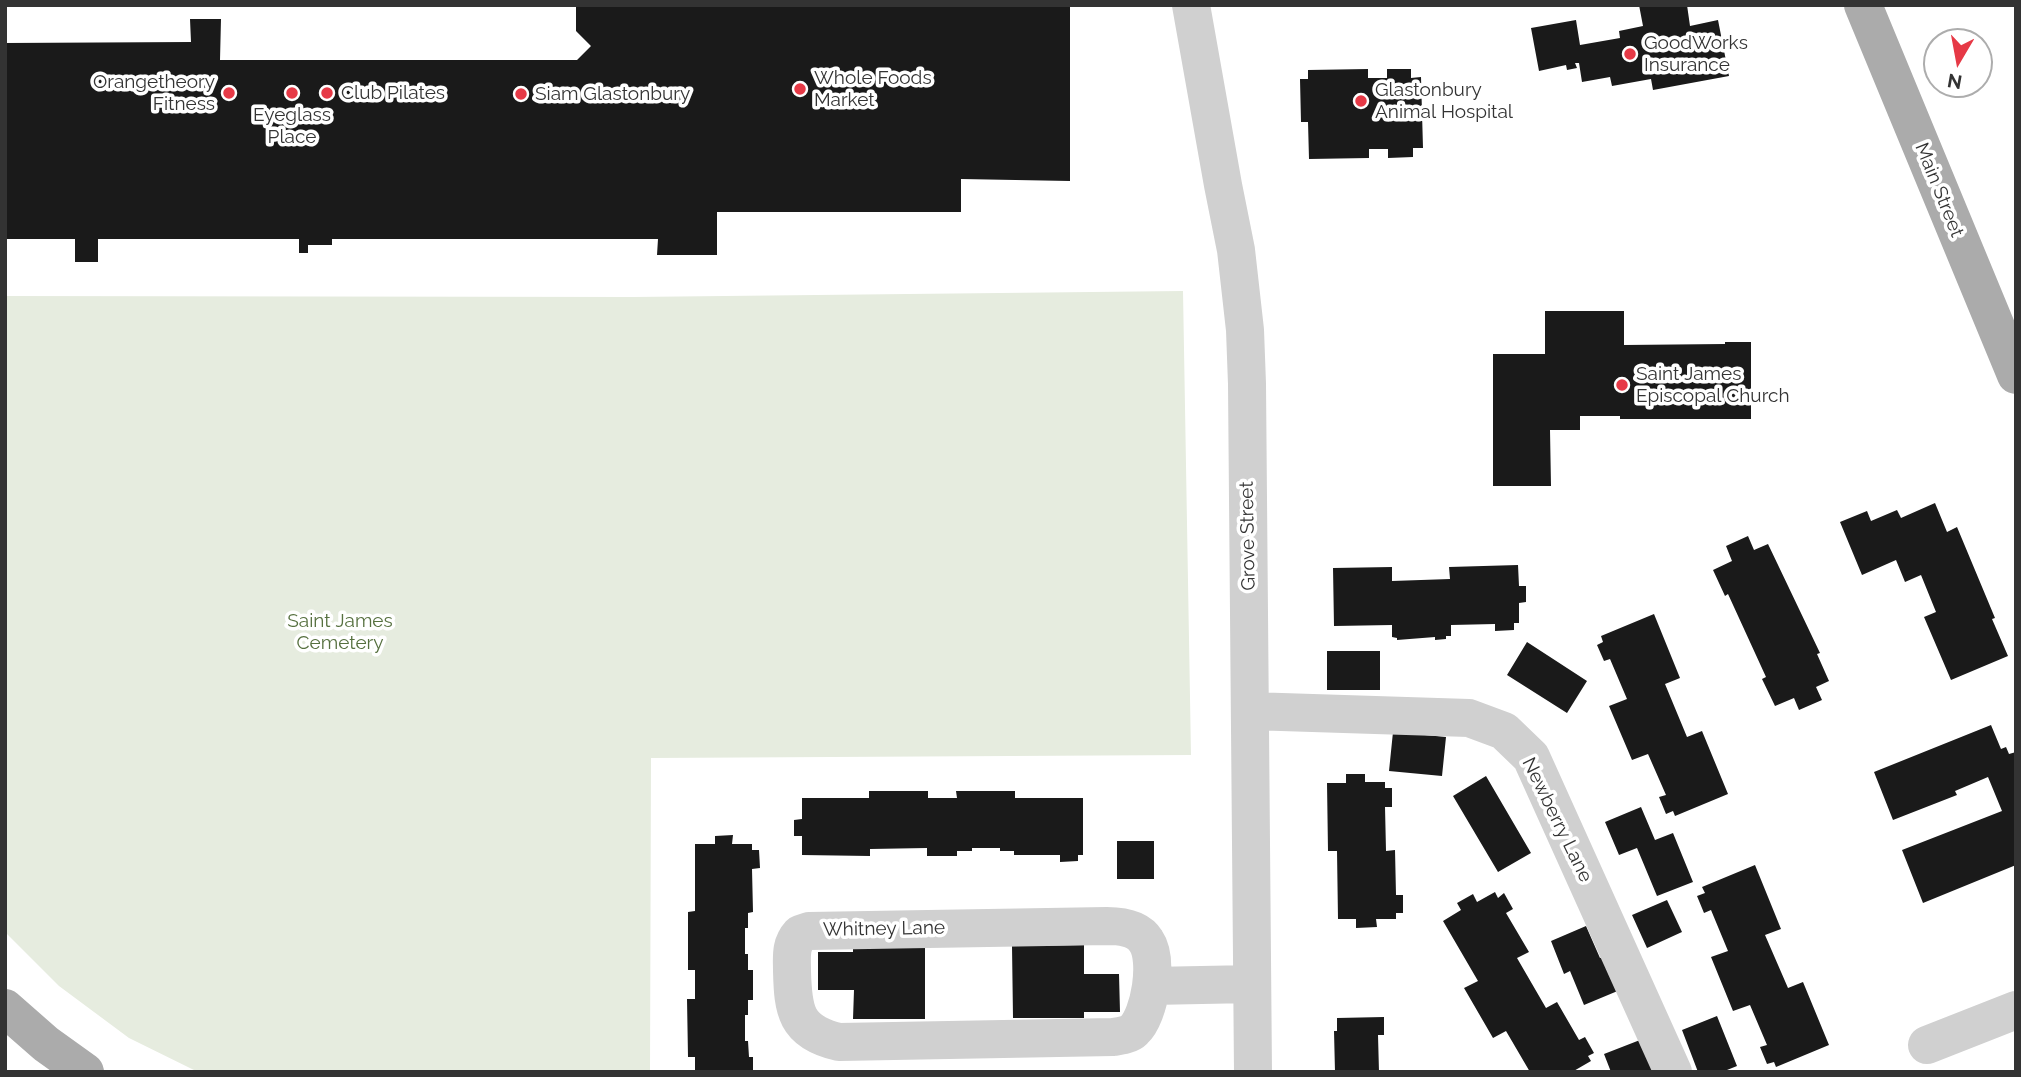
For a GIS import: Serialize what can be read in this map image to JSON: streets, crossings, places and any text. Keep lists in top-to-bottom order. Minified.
{"streets":{"main road":["Main Street"],"street":["Grove Street","Newberry Lane","Whitney Lane"]},"crossings":[["Grove Street","Newberry Lane"]],"parks":["Saint James Cemetery"],"places":["GoodWorks Insurance","Whole Foods Market","Orangetheory Fitness","Eyeglass Place","Club Pilates","Siam Glastonbury","Glastonbury Animal Hospital","Saint James Episcopal Church"],"north":"bottom"}
